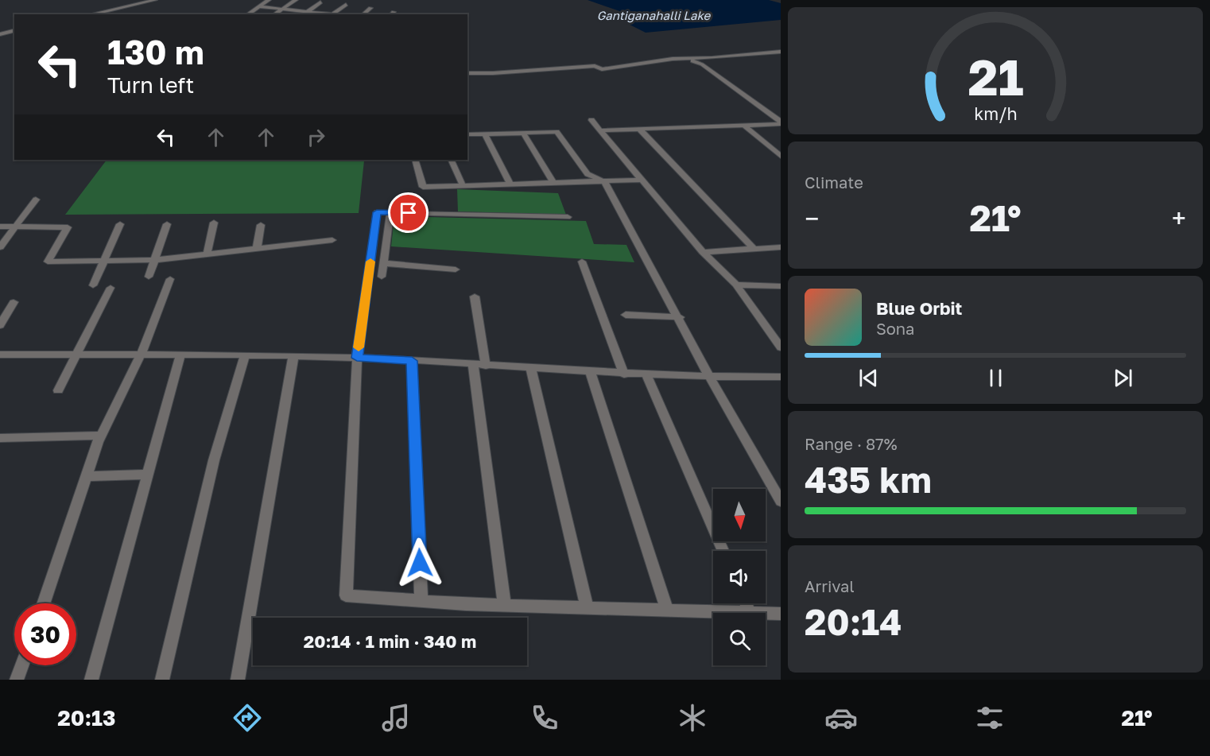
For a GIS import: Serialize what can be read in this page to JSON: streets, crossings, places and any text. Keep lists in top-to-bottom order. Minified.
{"water":["Gantiganahalli Lake"],"north":"bottom","page":{"turn":["130 m","Turn left"],"tile":["Climate",["Range · 87%","435 km"],["Arrival","20:14"]],"heat":["−","21°","+"],"song":["Blue Orbit","Sona"],"limit":"30","trip":"20:14 · 1 min · 340 m","tabs":["20:13","21°"],"gauge":["21","km/h"]}}
